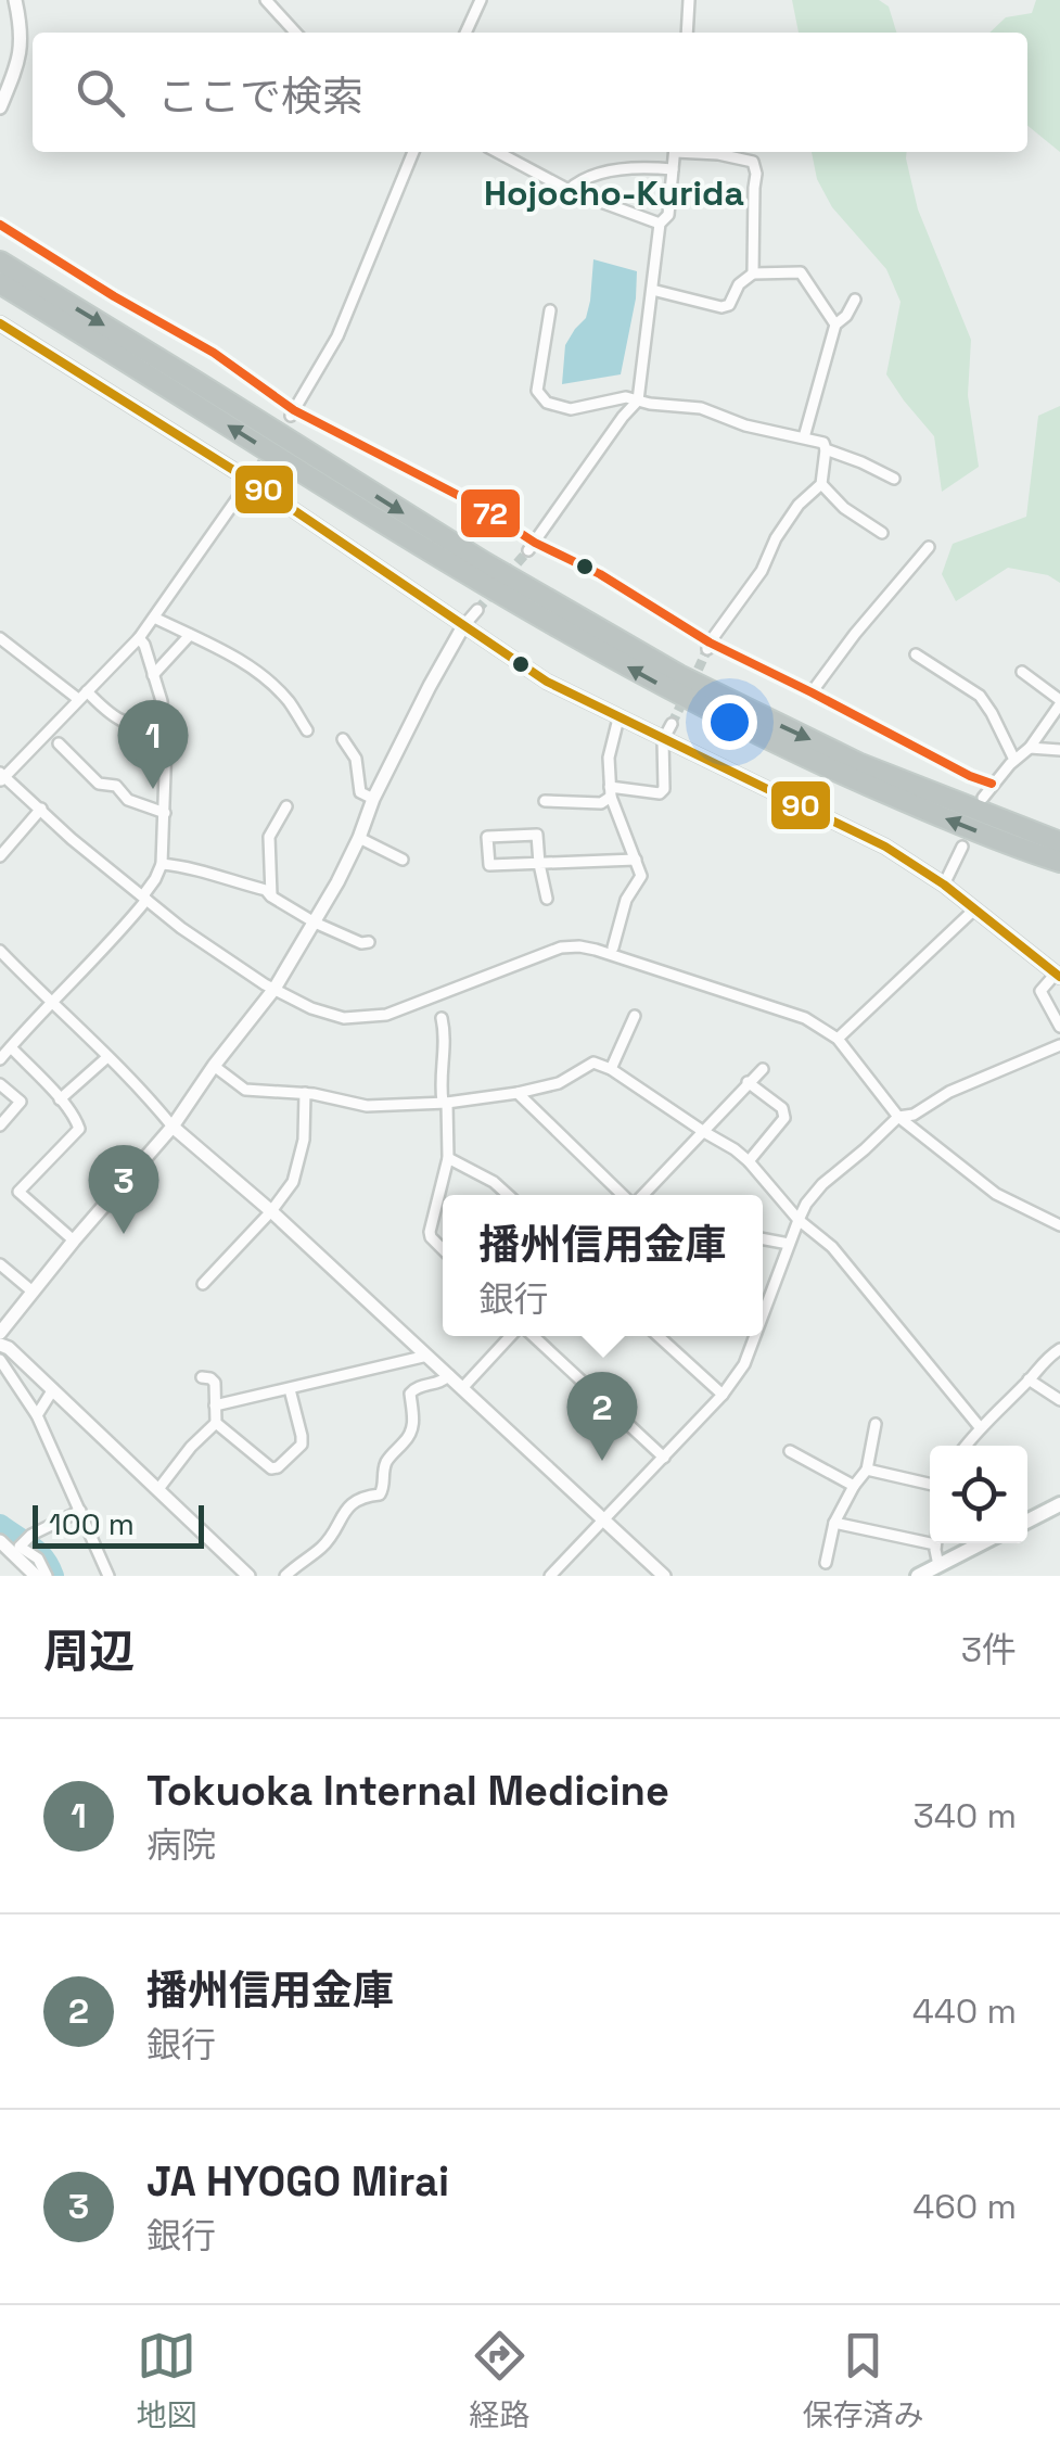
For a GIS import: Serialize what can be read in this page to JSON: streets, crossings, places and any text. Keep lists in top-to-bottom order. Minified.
{"districts":["Hojocho-Kurida"],"lines":["transit line 72","transit line 90"],"scale_bar":"100 m","page":{"search":"ここで検索","pins":["1","3","2"],"popup":["播州信用金庫","銀行"],"scale":"100 m","heading":["周辺","3件"],"list":[{"mark":"1","name":"Tokuoka Internal Medicine","note":"病院","value":"340 m"},{"mark":"2","name":"播州信用金庫","note":"銀行","value":"440 m"},{"mark":"3","name":"JA HYOGO Mirai","note":"銀行","value":"460 m"}],"nav":["地図","経路","保存済み"]}}
